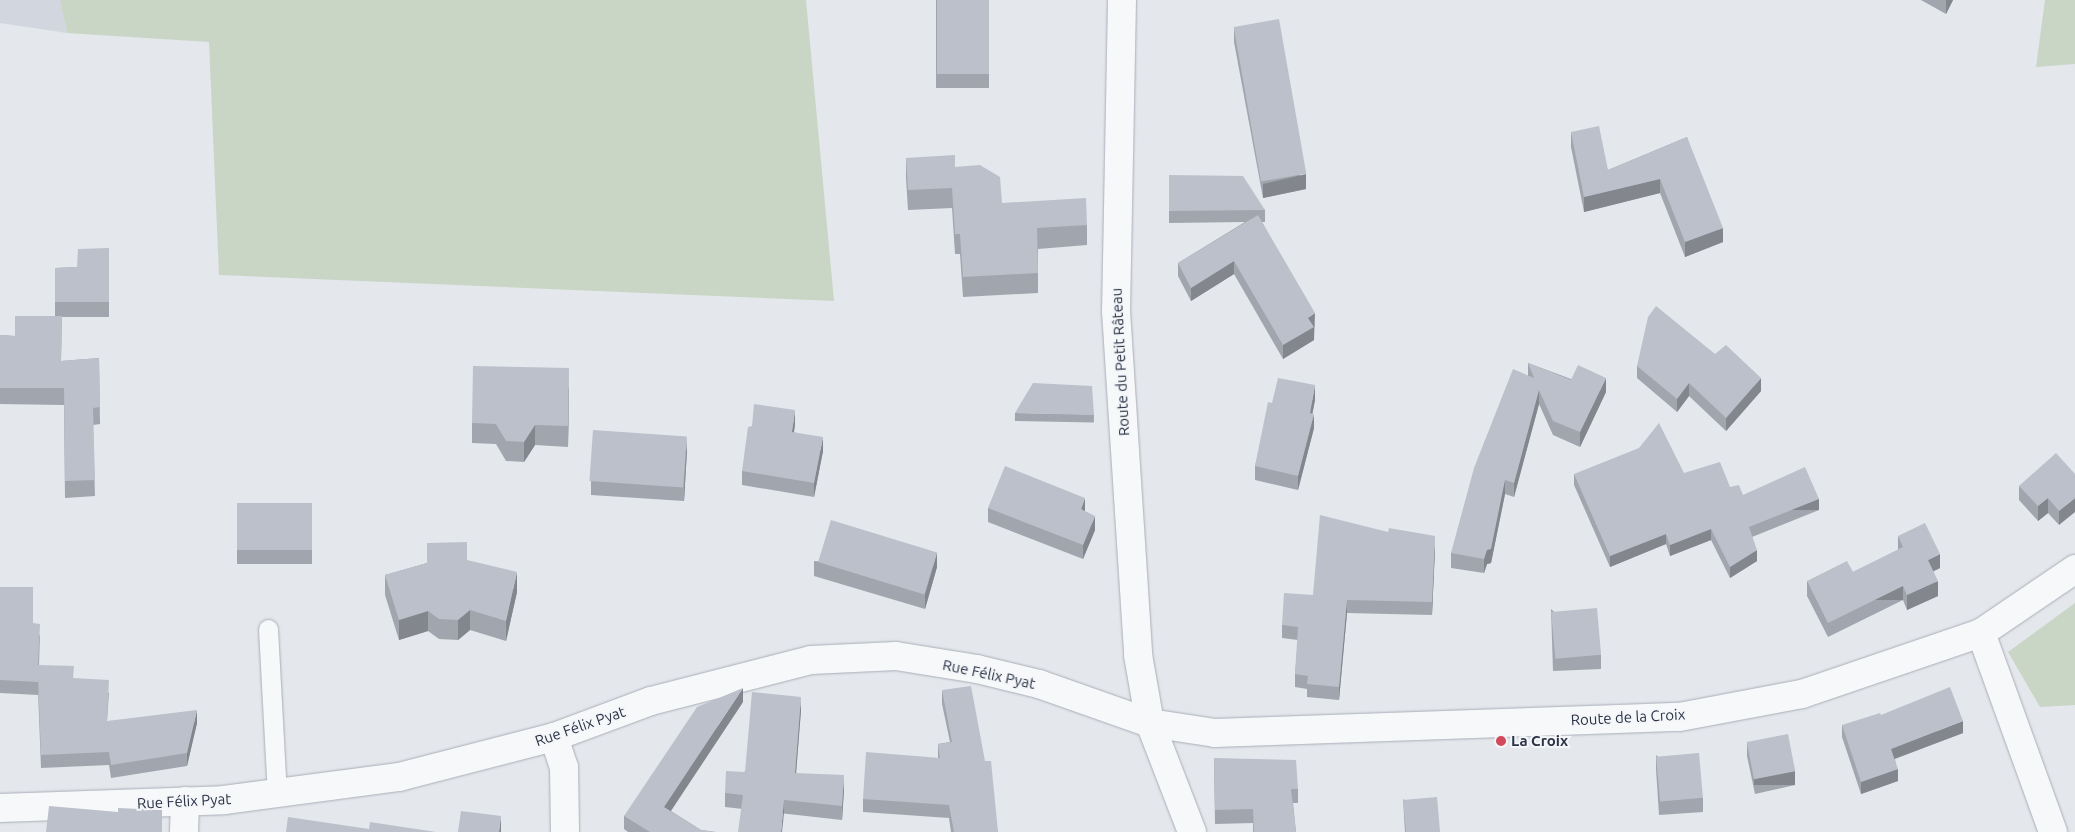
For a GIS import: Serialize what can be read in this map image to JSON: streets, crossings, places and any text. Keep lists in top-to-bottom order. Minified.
{"streets":{"street":["Route du Petit Râteau","Rue Félix Pyat","Route de la Croix"]},"crossings":[["Route du Petit Râteau","Rue Félix Pyat"],["Route du Petit Râteau","Route de la Croix"],["Rue Félix Pyat","Route de la Croix"]],"places":["La Croix"]}
